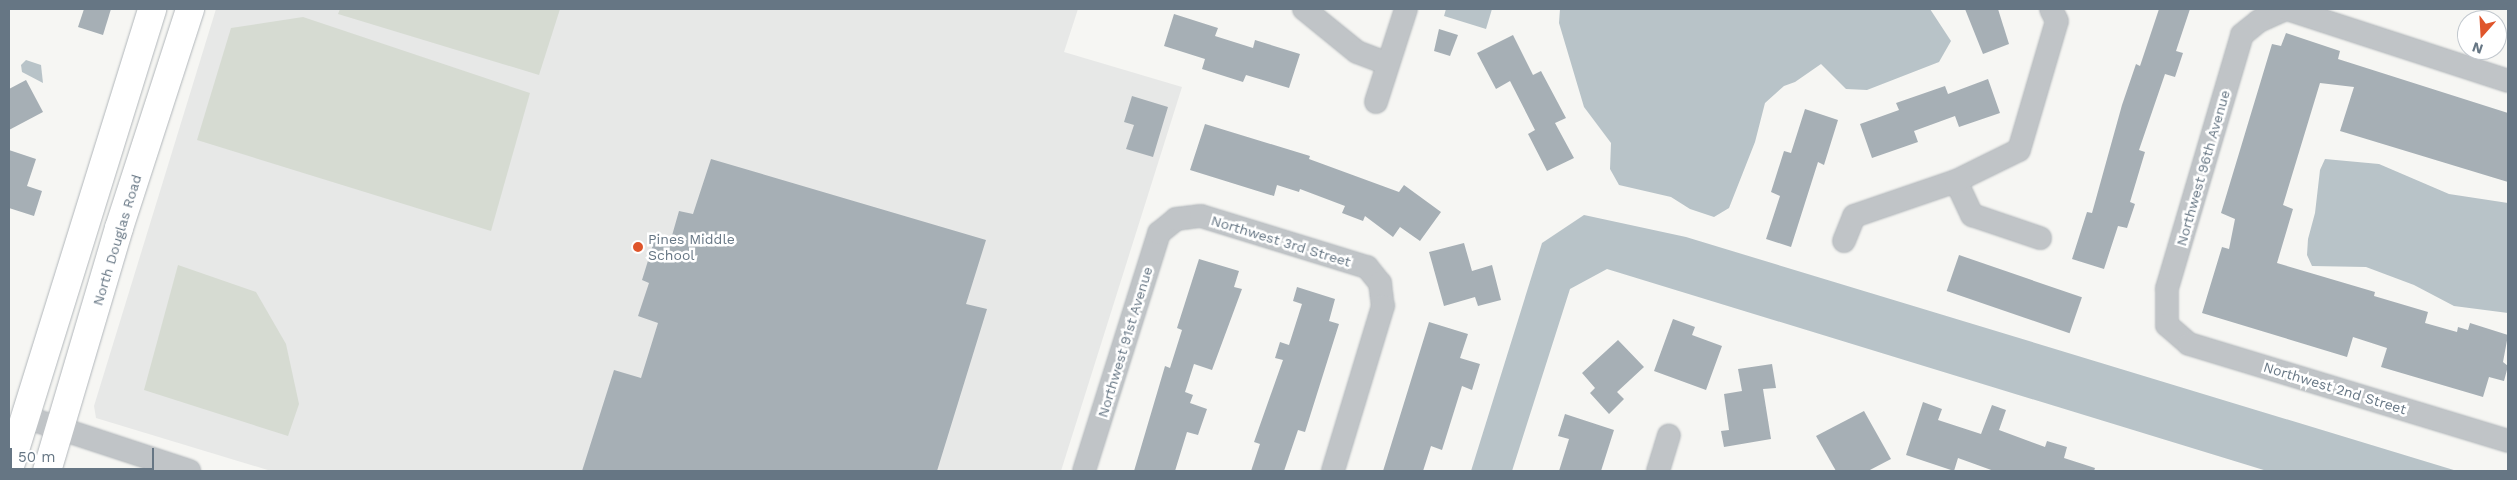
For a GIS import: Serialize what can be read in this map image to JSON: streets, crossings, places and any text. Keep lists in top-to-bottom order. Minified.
{"streets":{"main road":["North Douglas Road"],"street":["Northwest 96th Avenue","Northwest 3rd Street","Northwest 91st Avenue","Northwest 2nd Street"]},"crossings":[["Northwest 96th Avenue","Northwest 2nd Street"],["Northwest 3rd Street","Northwest 91st Avenue"]],"places":["Pines Middle School"],"scale_bar":"50 m","north":"bottom"}
